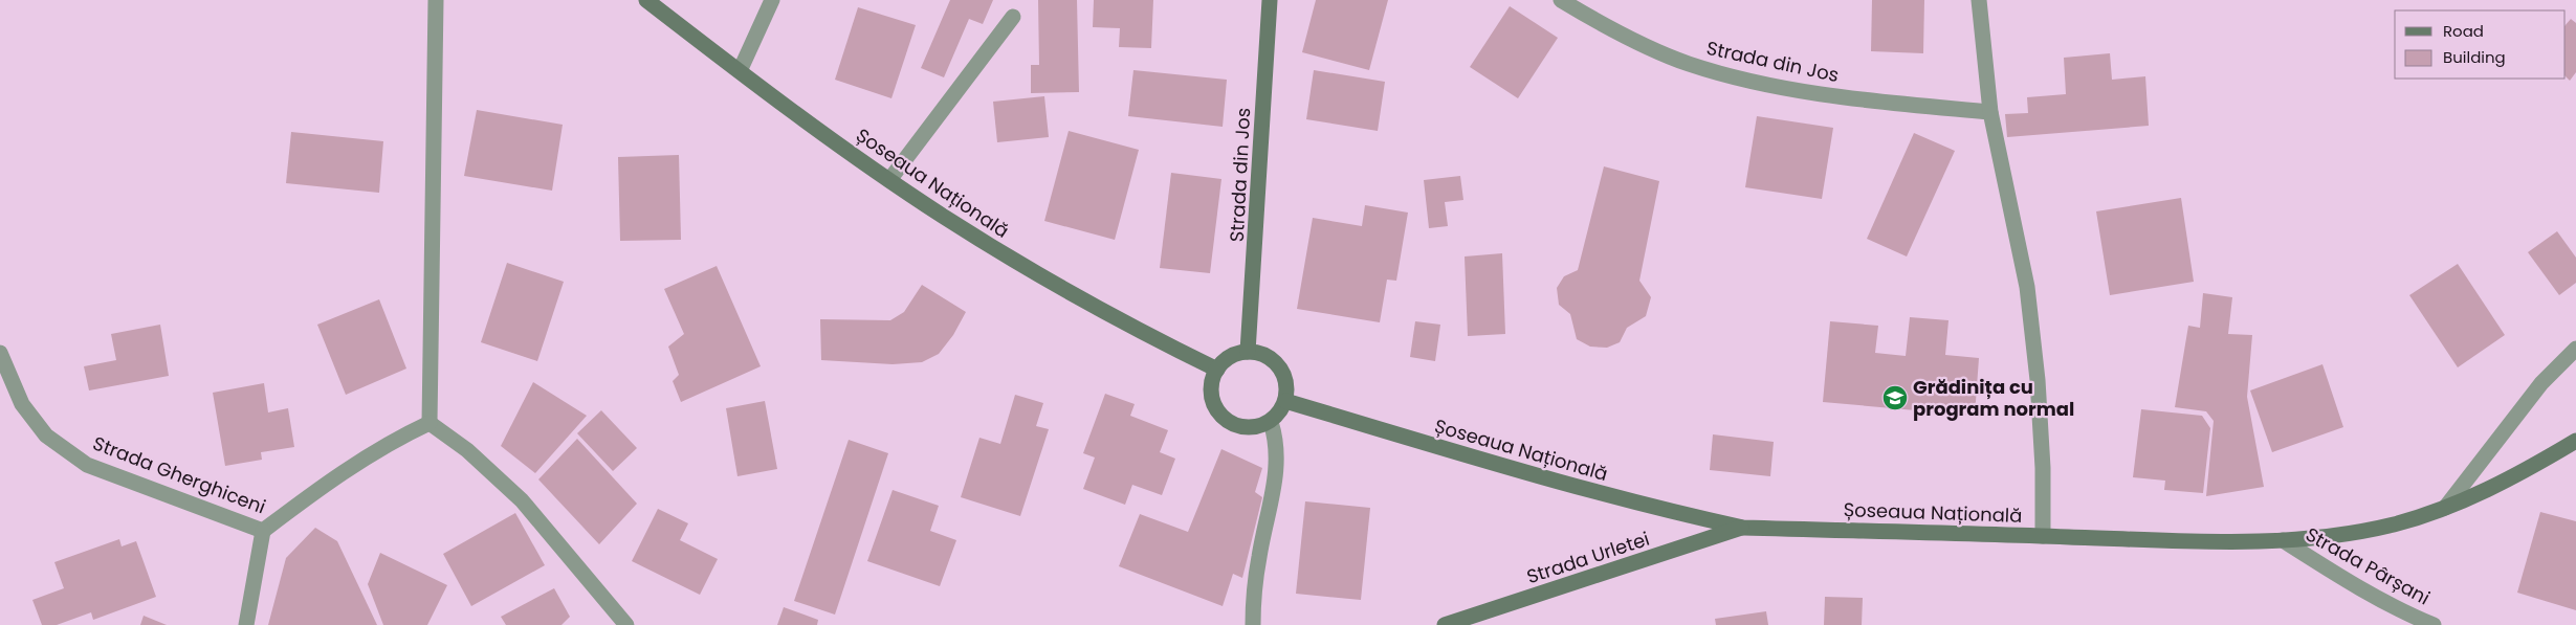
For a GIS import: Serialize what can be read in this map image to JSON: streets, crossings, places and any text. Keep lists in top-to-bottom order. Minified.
{"streets":{"street":["Strada din Jos","Șoseaua Națională","Strada Gherghiceni","Strada Urletei","Strada Pârșani"]},"crossings":[["Strada din Jos","Șoseaua Națională"],["Șoseaua Națională","Strada Urletei"],["Șoseaua Națională","Strada Pârșani"]],"places":{"school or university":["Grădinița cu program normal"]},"legend":["Road","Building"]}
